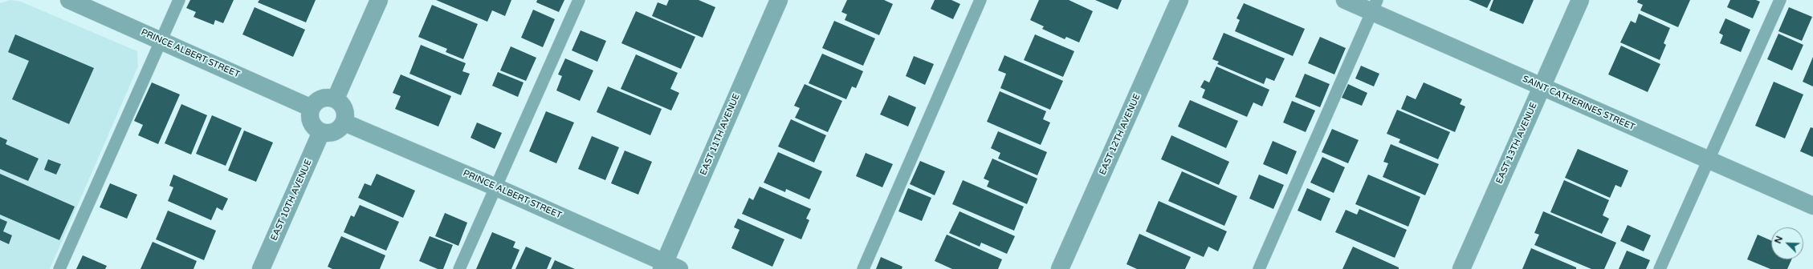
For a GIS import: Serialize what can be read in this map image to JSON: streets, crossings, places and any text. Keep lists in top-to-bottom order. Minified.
{"streets":{"street":["PRINCE ALBERT STREET","SAINT CATHERINES STREET","EAST 11TH AVENUE","EAST 12TH AVENUE","EAST 13TH AVENUE","EAST 10TH AVENUE"]},"crossings":[["PRINCE ALBERT STREET","EAST 11TH AVENUE"],["PRINCE ALBERT STREET","EAST 10TH AVENUE"],["SAINT CATHERINES STREET","EAST 13TH AVENUE"]],"north":"top left"}
